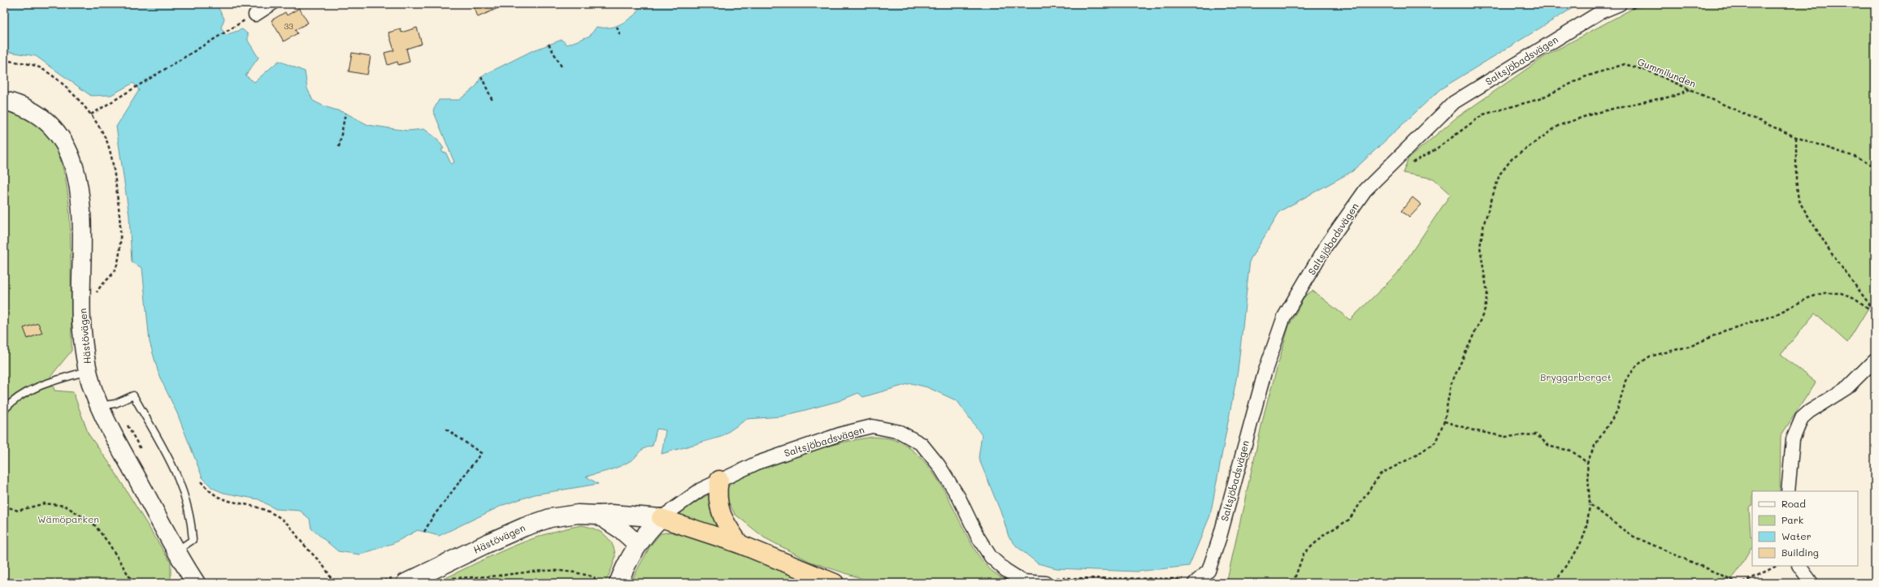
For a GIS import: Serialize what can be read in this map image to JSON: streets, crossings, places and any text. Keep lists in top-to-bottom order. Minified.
{"streets":{"street":["Saltsjöbadsvägen","Hästövägen"],"path":["Gummilunden"]},"crossings":[["Saltsjöbadsvägen","Hästövägen"]],"parks":["Bryggarberget","Wämöparken"],"house_numbers":["33"],"legend":["Road","Park","Water","Building"]}
